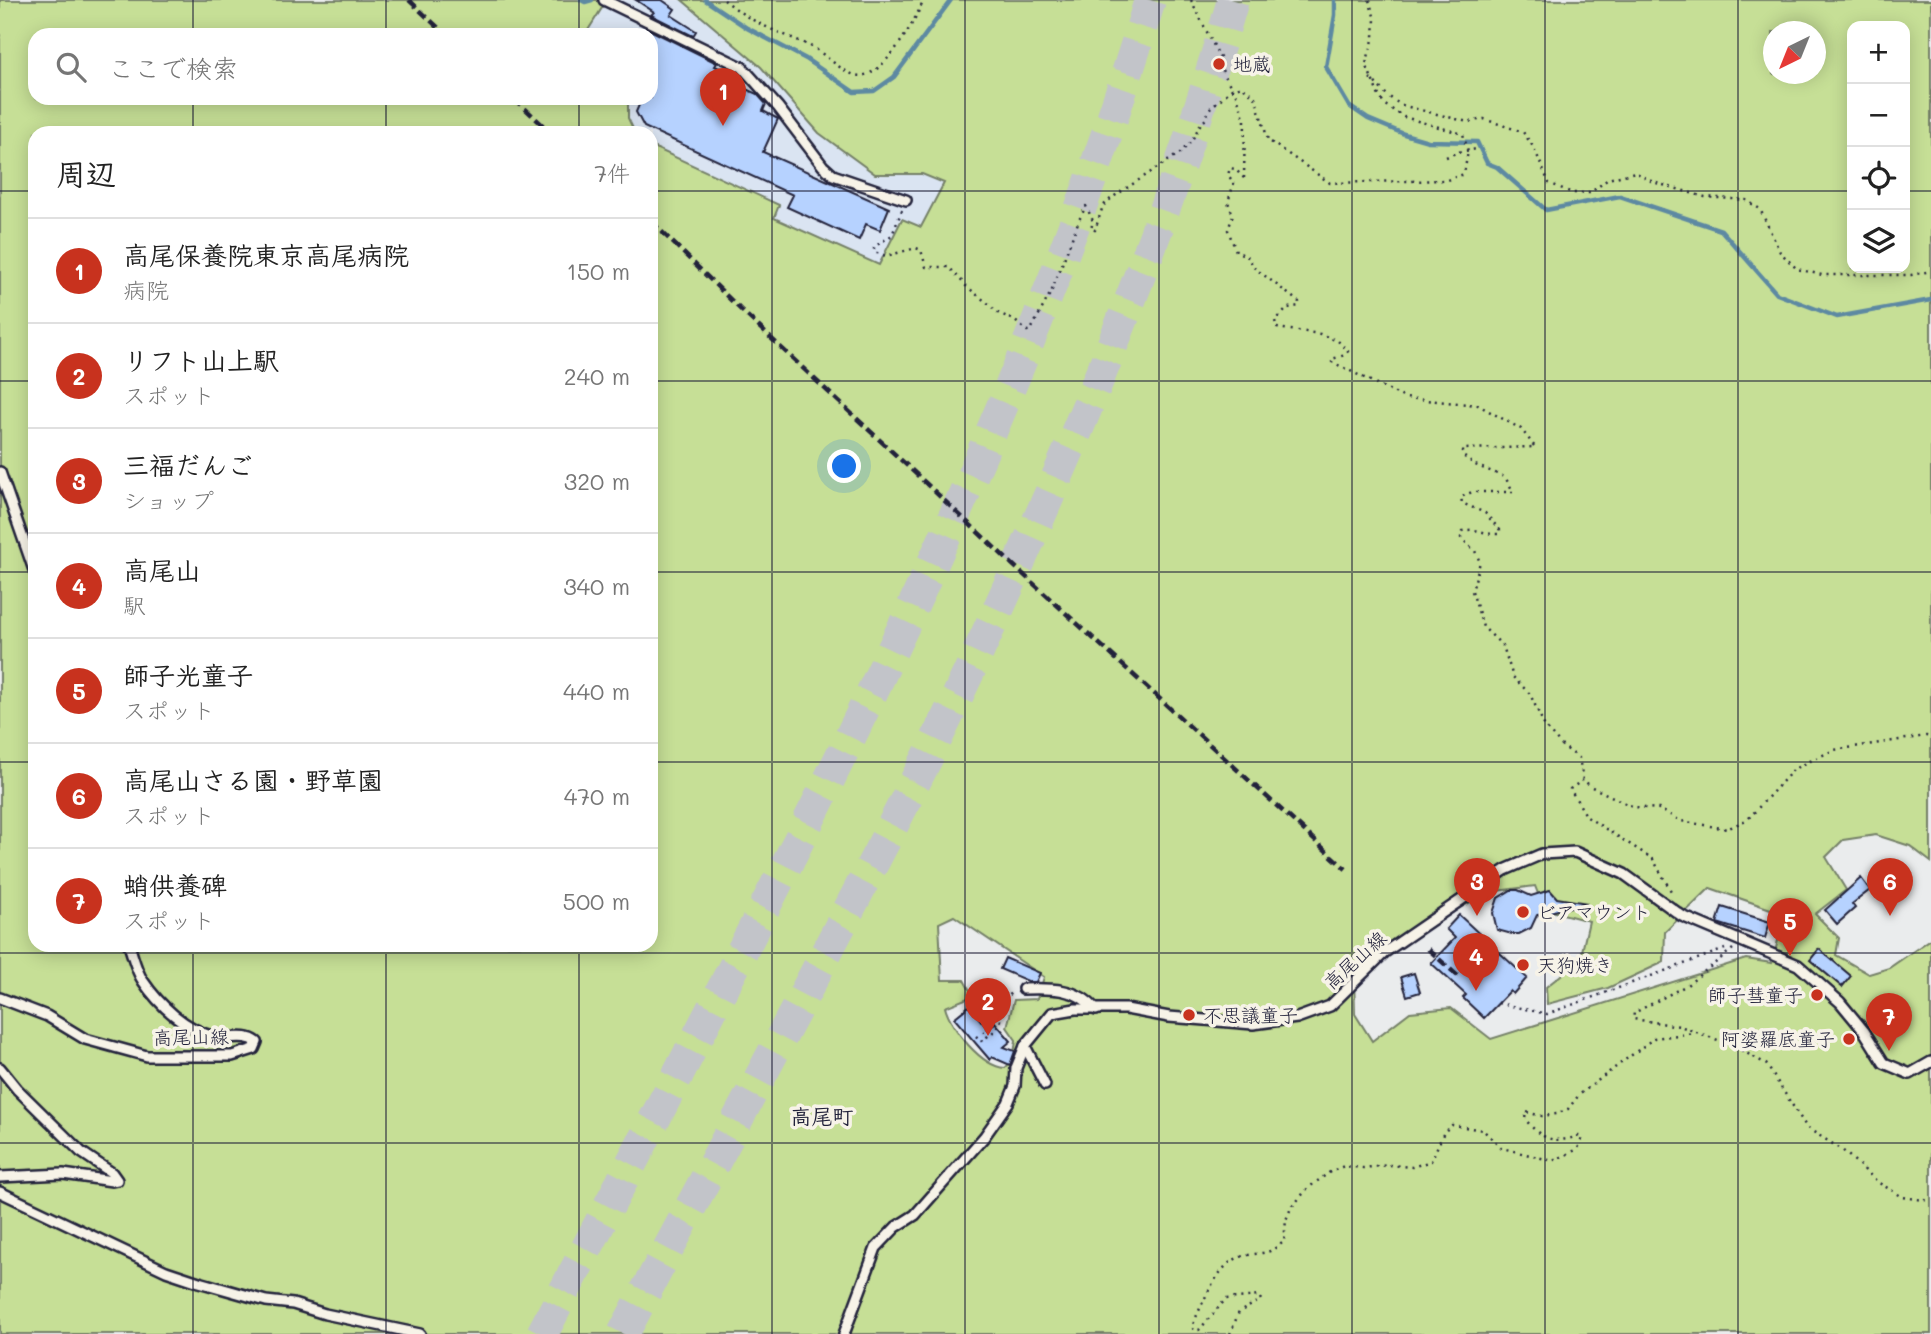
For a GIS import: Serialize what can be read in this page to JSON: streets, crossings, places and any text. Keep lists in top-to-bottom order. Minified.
{"streets":{"lane":["高尾山線"]},"districts":["高尾町"],"places":["地蔵","ビアマウント","天狗焼き","師子彗童子","不思議童子","阿婆羅底童子"],"north":"bottom left","page":{"map_buttons":["+","−"],"search":"ここで検索","pins":["1","3","6","5","4","2","7"],"heading":["周辺","7件"],"list":[{"mark":"1","name":"高尾保養院東京高尾病院","note":"病院","value":"150 m"},{"mark":"2","name":"リフト山上駅","note":"スポット","value":"240 m"},{"mark":"3","name":"三福だんご","note":"ショップ","value":"320 m"},{"mark":"4","name":"高尾山","note":"駅","value":"340 m"},{"mark":"5","name":"師子光童子","note":"スポット","value":"440 m"},{"mark":"6","name":"高尾山さる園・野草園","note":"スポット","value":"470 m"},{"mark":"7","name":"蛸供養碑","note":"スポット","value":"500 m"}]}}
